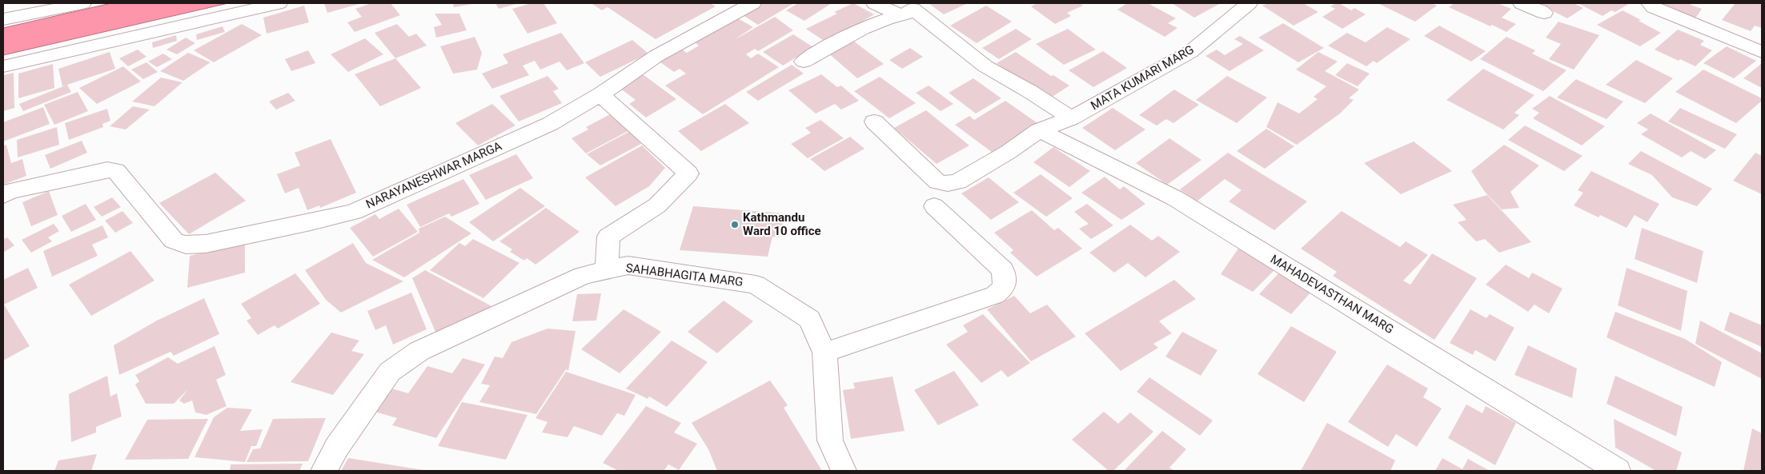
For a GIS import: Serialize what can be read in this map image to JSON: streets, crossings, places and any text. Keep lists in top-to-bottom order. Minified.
{"streets":{"street":["MATA KUMARI MARG","NARAYANESHWAR MARGA","SAHABHAGITA MARG","MAHADEVASTHAN MARG"]},"crossings":[["MATA KUMARI MARG","MAHADEVASTHAN MARG"]],"places":["Kathmandu Ward 10 office"]}
